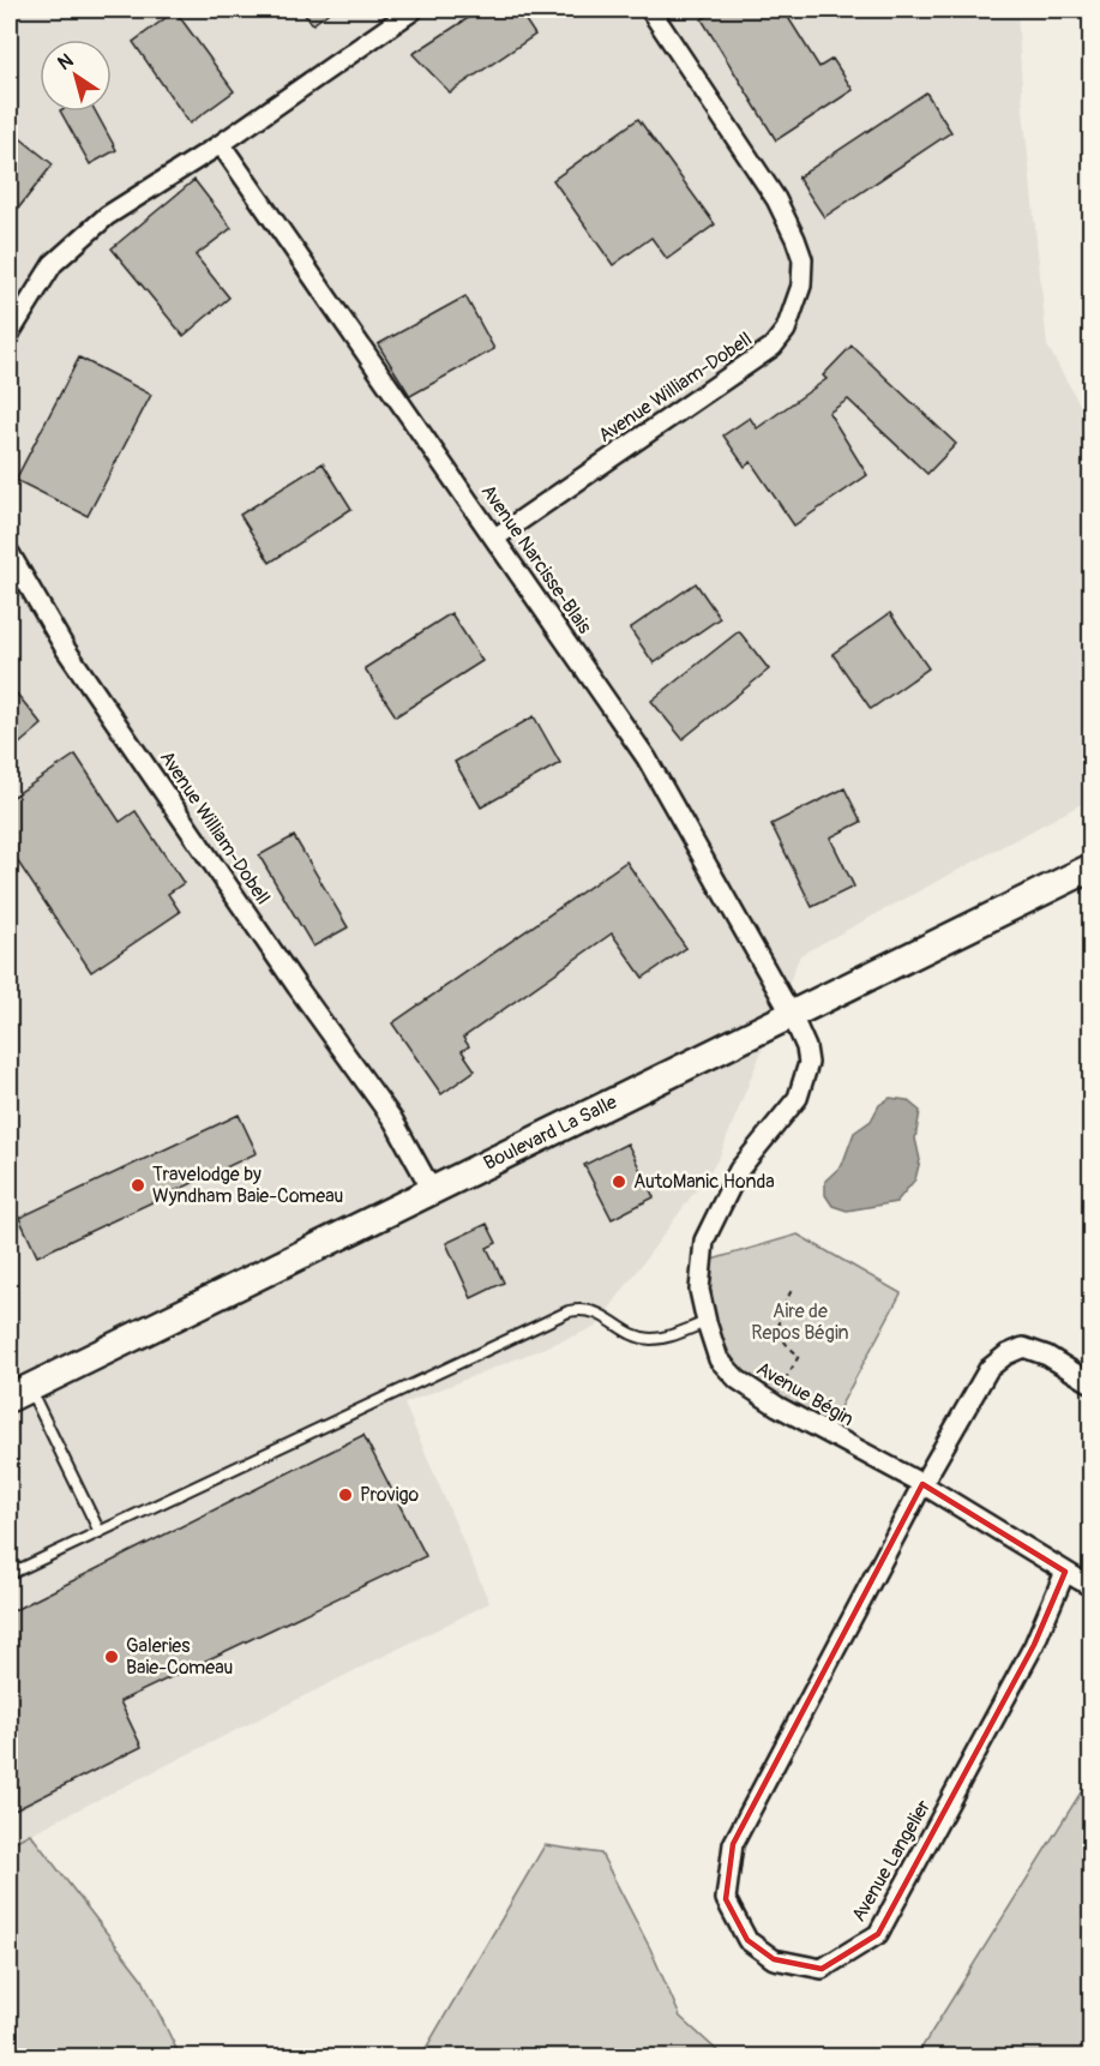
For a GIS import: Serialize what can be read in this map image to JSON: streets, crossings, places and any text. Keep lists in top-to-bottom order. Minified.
{"streets":{"street":["Avenue William-Dobell","Avenue Narcisse-Blais","Boulevard La Salle","Avenue Bégin","Avenue Langelier"]},"crossings":[["Avenue William-Dobell","Avenue Narcisse-Blais"],["Avenue William-Dobell","Boulevard La Salle"],["Avenue Narcisse-Blais","Boulevard La Salle"],["Avenue Narcisse-Blais","Avenue Bégin"],["Boulevard La Salle","Avenue Bégin"],["Avenue Bégin","Avenue Langelier"]],"parks":["Aire de Repos Bégin"],"places":["AutoManic Honda","Travelodge by Wyndham Baie-Comeau","Provigo","Galeries Baie-Comeau"],"north":"top left"}
